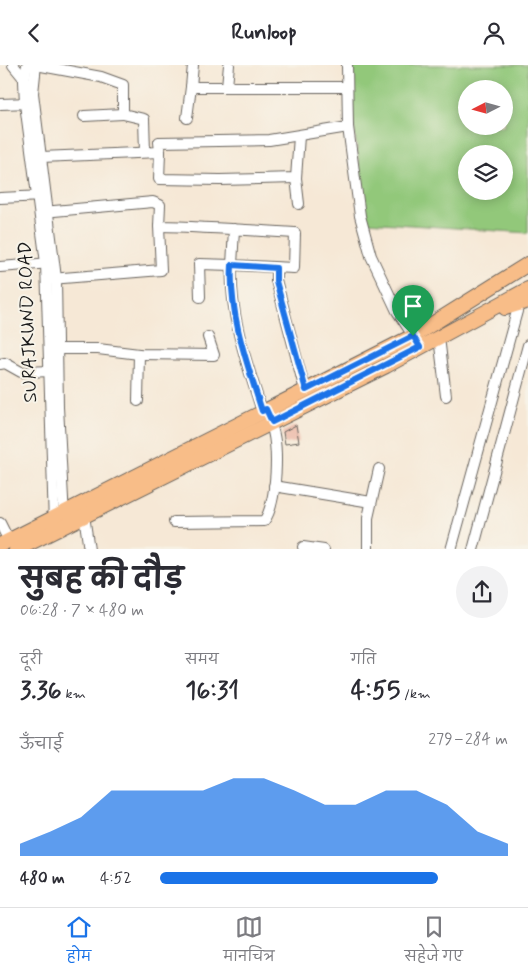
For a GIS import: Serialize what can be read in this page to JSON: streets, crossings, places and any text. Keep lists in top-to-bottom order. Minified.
{"streets":{"street":["SURAJKUND ROAD"]},"north":"left","page":{"header":"Runloop","heading":["सुबह की दौड़","06:28 · 7 × 480 m"],"stats":[["दूरी","3.36 km"],["समय","16:31"],["गति","4:55 /km"]],"chart":["ऊँचाई","279–284 m"],"list":[{"name":"480 m","note":"4:52"}],"tabs":["होम","मानचित्र","सहेजे गए"]}}
